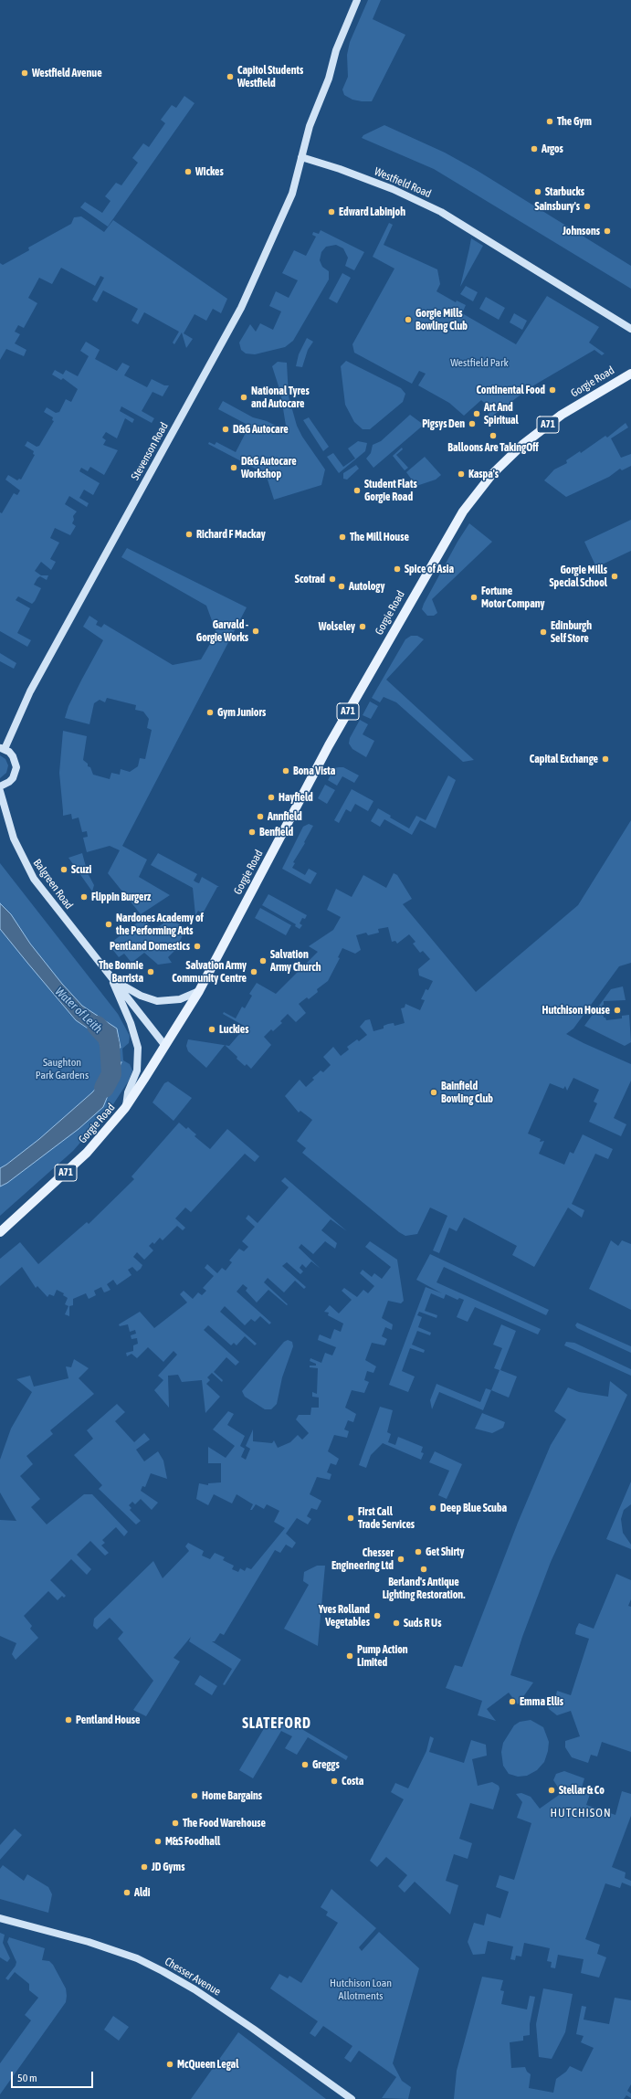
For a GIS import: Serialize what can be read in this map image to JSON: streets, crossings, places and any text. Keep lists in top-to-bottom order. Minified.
{"streets":{"main road":["Gorgie Road","A71"],"street":["Westfield Road","Stevenson Road","Balgreen Road","Chesser Avenue"]},"crossings":[["Westfield Road","Stevenson Road"],["Gorgie Road","Balgreen Road"]],"districts":["SLATEFORD","HUTCHISON"],"water":["Water of Leith"],"parks":["Westfield Park","Saughton Park Gardens","Hutchison Loan Allotments"],"places":["Westfield Avenue","Capitol Students Westfield","The Gym","Argos","Wickes","Starbucks","Sainsbury's","Edward Labinjoh","Johnsons","Gorgie Mills Bowling Club","Continental Food","National Tyres and Autocare","Art And Spiritual","Pigsys Den","D&G Autocare","Balloons Are TakingOff","D&G Autocare Workshop","Kaspa's","Student Flats Gorgie Road","Richard F Mackay","The Mill House","Spice of Asia","Gorgie Mills Special School","Scotrad","Autology","Fortune Motor Company","Wolseley","Garvald - Gorgie Works","Edinburgh Self Store","Gym Juniors","Capital Exchange","Bona Vista","Hayfield","Annfield","Benfield","Scuzi","Flippin Burgerz","Nardones Academy of the Performing Arts","Pentland Domestics","Salvation Army Church","The Bonnie Barrista","Salvation Army Community Centre","Hutchison House","Luckies","Bainfield Bowling Club","Deep Blue Scuba","First Call Trade Services","Get Shirty","Chesser Engineering Ltd","Berland's Antique Lighting Restoration.","Yves Rolland Vegetables","Suds R Us","Pump Action Limited","Emma Ellis","Pentland House","Greggs","Costa","Stellar & Co","Home Bargains","The Food Warehouse","M&S Foodhall","JD Gyms","Aldi","McQueen Legal"],"scale_bar":"50 m"}
